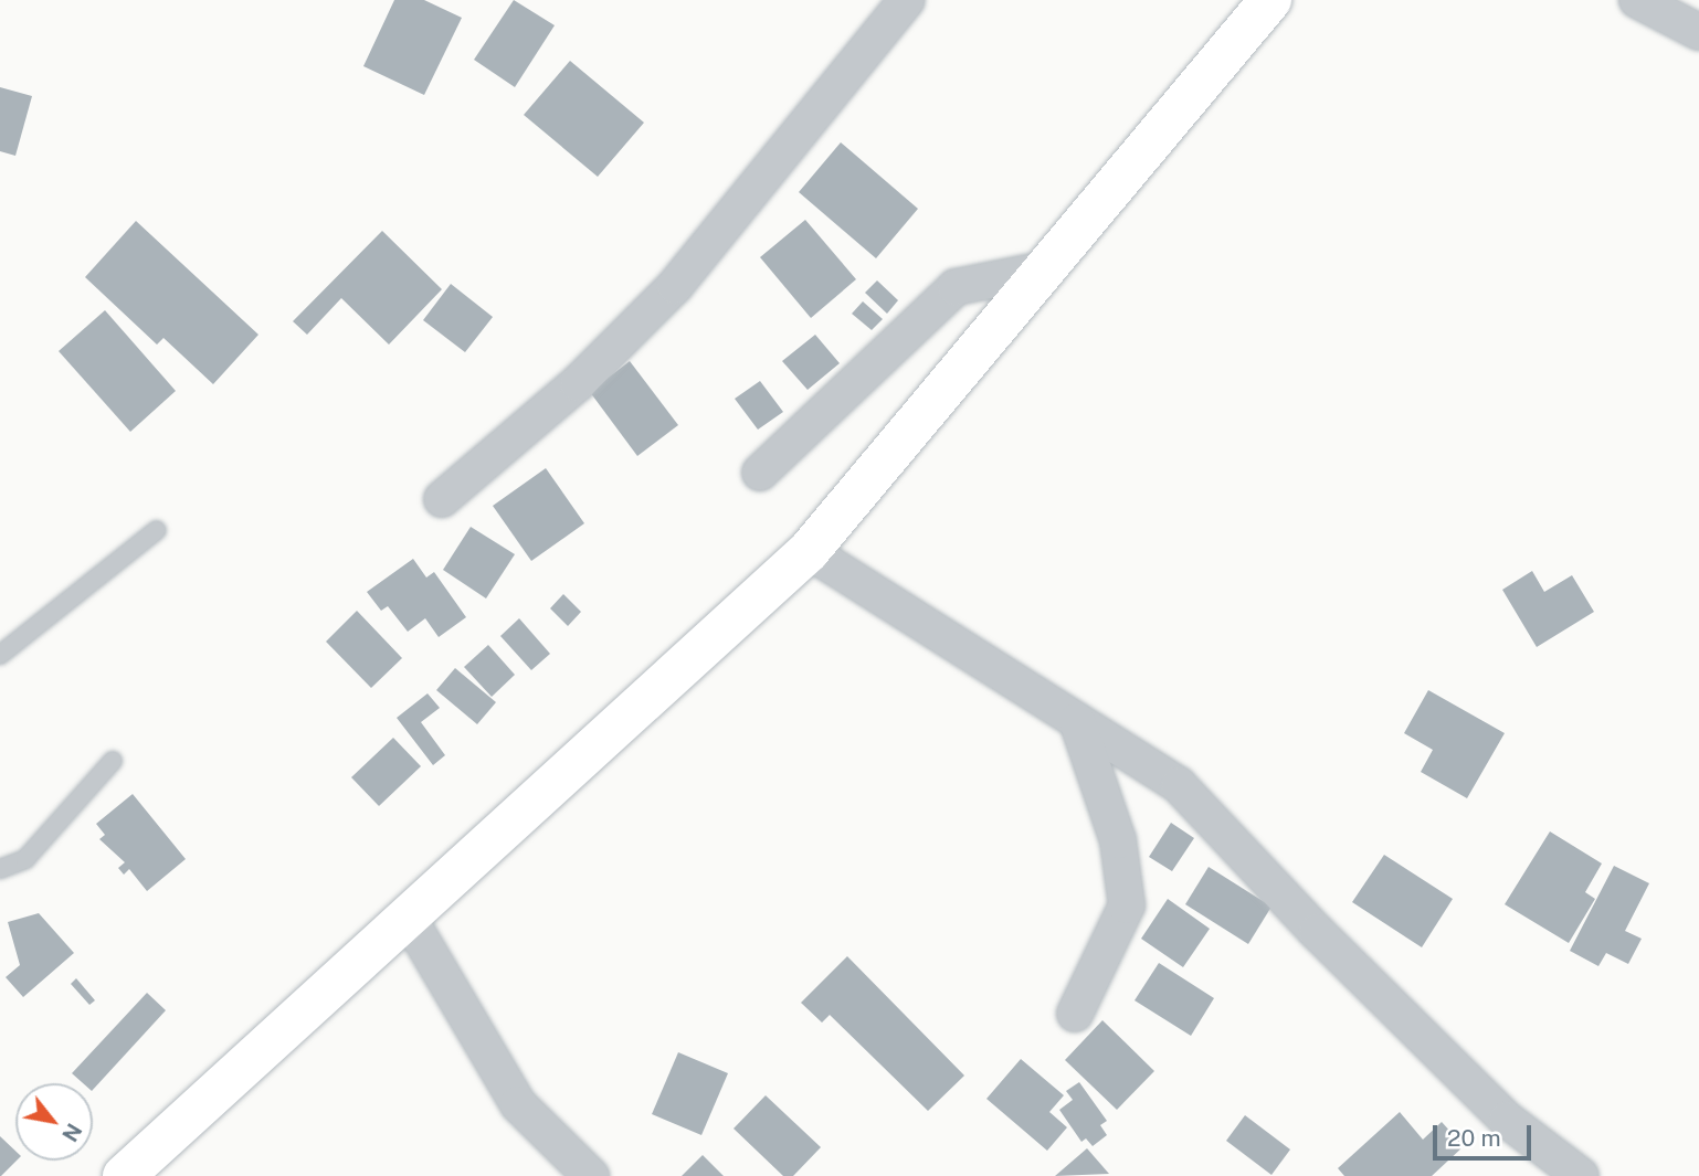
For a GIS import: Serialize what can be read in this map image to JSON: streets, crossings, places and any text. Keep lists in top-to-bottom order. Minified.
{"scale_bar":"20 m","north":"bottom right"}
